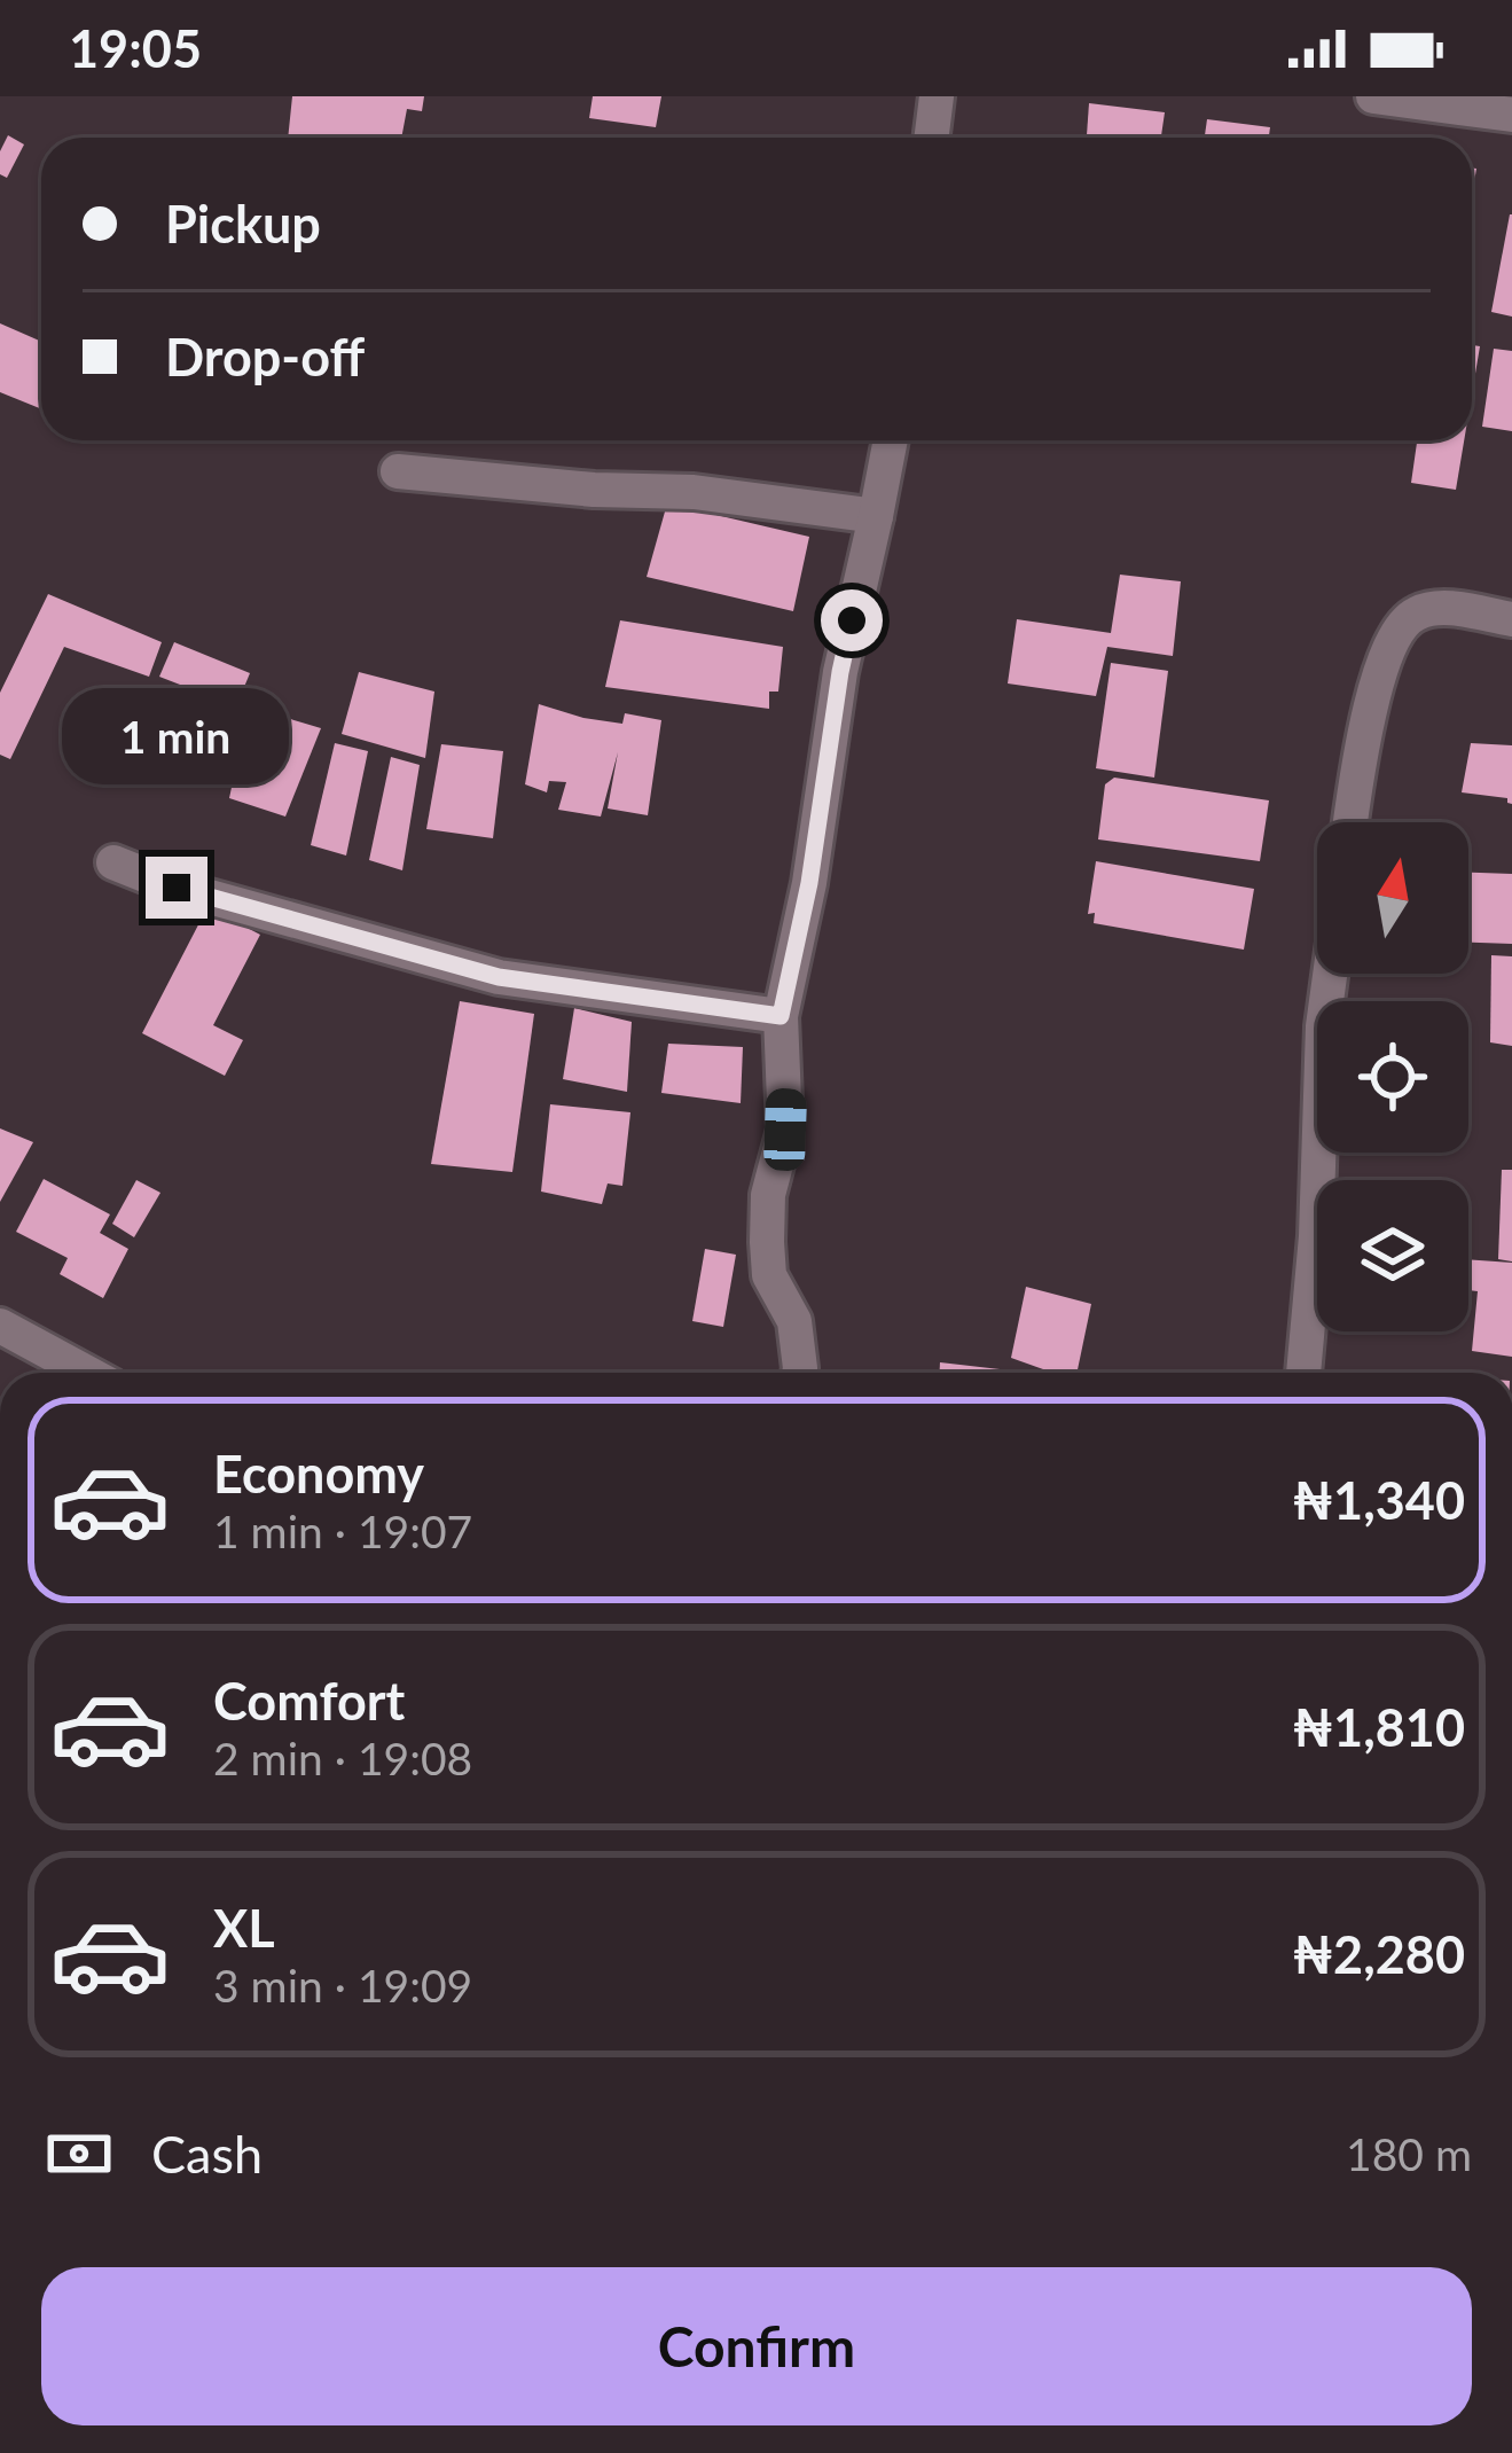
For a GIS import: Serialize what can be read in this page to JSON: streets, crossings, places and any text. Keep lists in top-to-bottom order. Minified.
{"north":"top","page":{"status":"19:05","banner":["Pickup","Drop-off"],"bubble":"1 min","list":[{"name":"Economy","note":"1 min · 19:07","value":"₦1,340"},{"name":"Comfort","note":"2 min · 19:08","value":"₦1,810"},{"name":"XL","note":"3 min · 19:09","value":"₦2,280"}],"pay":["Cash","180 m"],"buttons":"Confirm"}}
